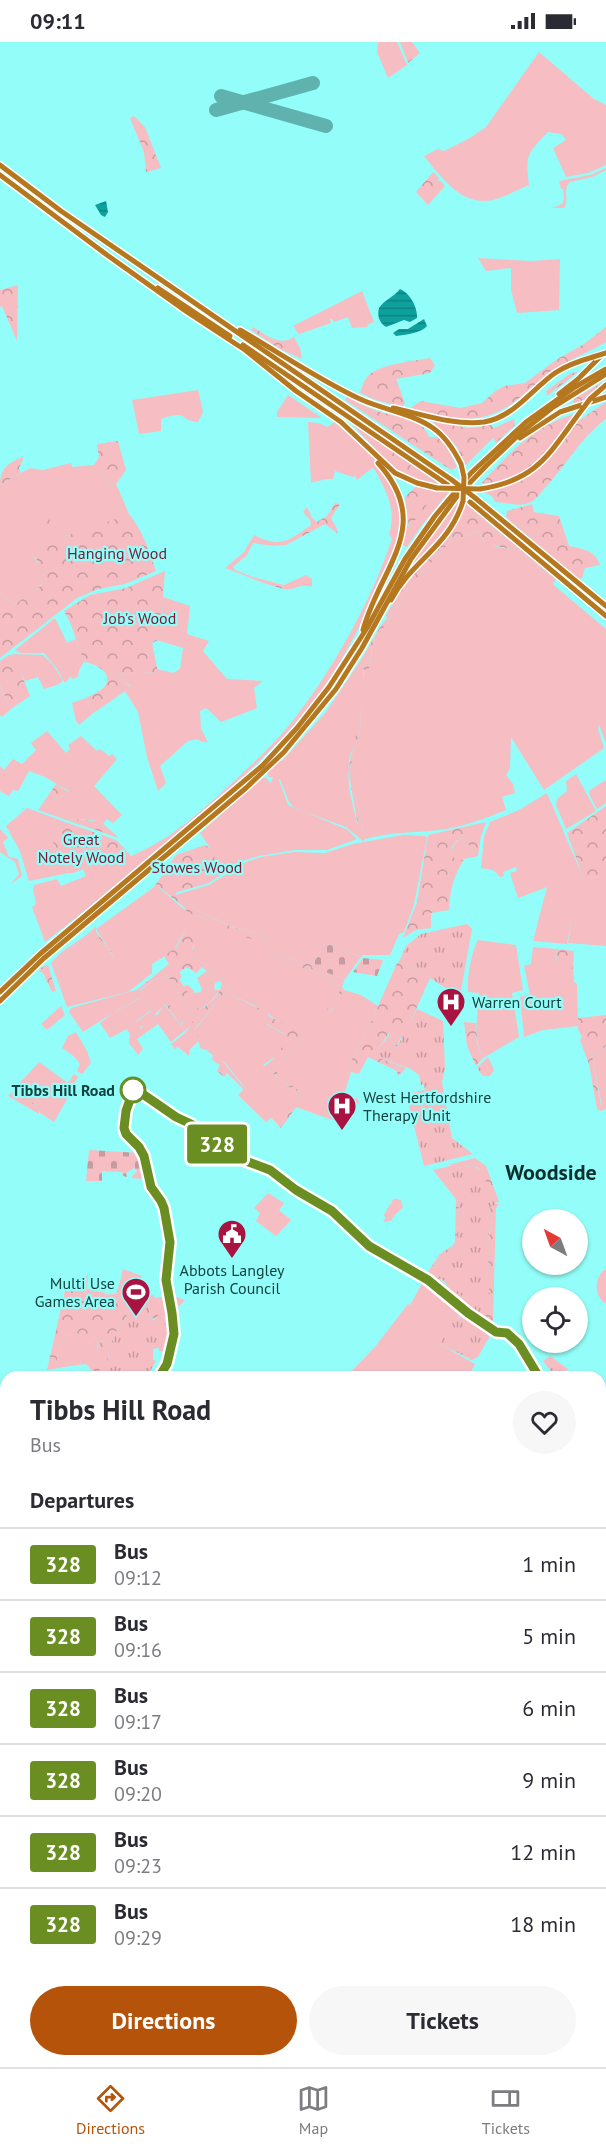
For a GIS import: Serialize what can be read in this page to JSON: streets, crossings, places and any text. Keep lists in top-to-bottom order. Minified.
{"districts":["Woodside"],"parks":["Hanging Wood","Job's Wood","Great Notely Wood","Stowes Wood"],"places":{"hospital":["Warren Court","West Hertfordshire Therapy Unit"],"other":["Tibbs Hill Road"],"public building":["Abbots Langley Parish Council"],"sports":["Multi Use Games Area"]},"lines":["bus line 328"],"north":"top left","page":{"status":"09:11","on_map":"328","heading":[["Tibbs Hill Road","Bus"],"Departures"],"list":[{"mark":"328","name":"Bus","note":"09:12","value":"1 min"},{"mark":"328","name":"Bus","note":"09:16","value":"5 min"},{"mark":"328","name":"Bus","note":"09:17","value":"6 min"},{"mark":"328","name":"Bus","note":"09:20","value":"9 min"},{"mark":"328","name":"Bus","note":"09:23","value":"12 min"},{"mark":"328","name":"Bus","note":"09:29","value":"18 min"}],"buttons":["Directions","Tickets"],"tabs":["Directions","Map","Tickets"]}}
